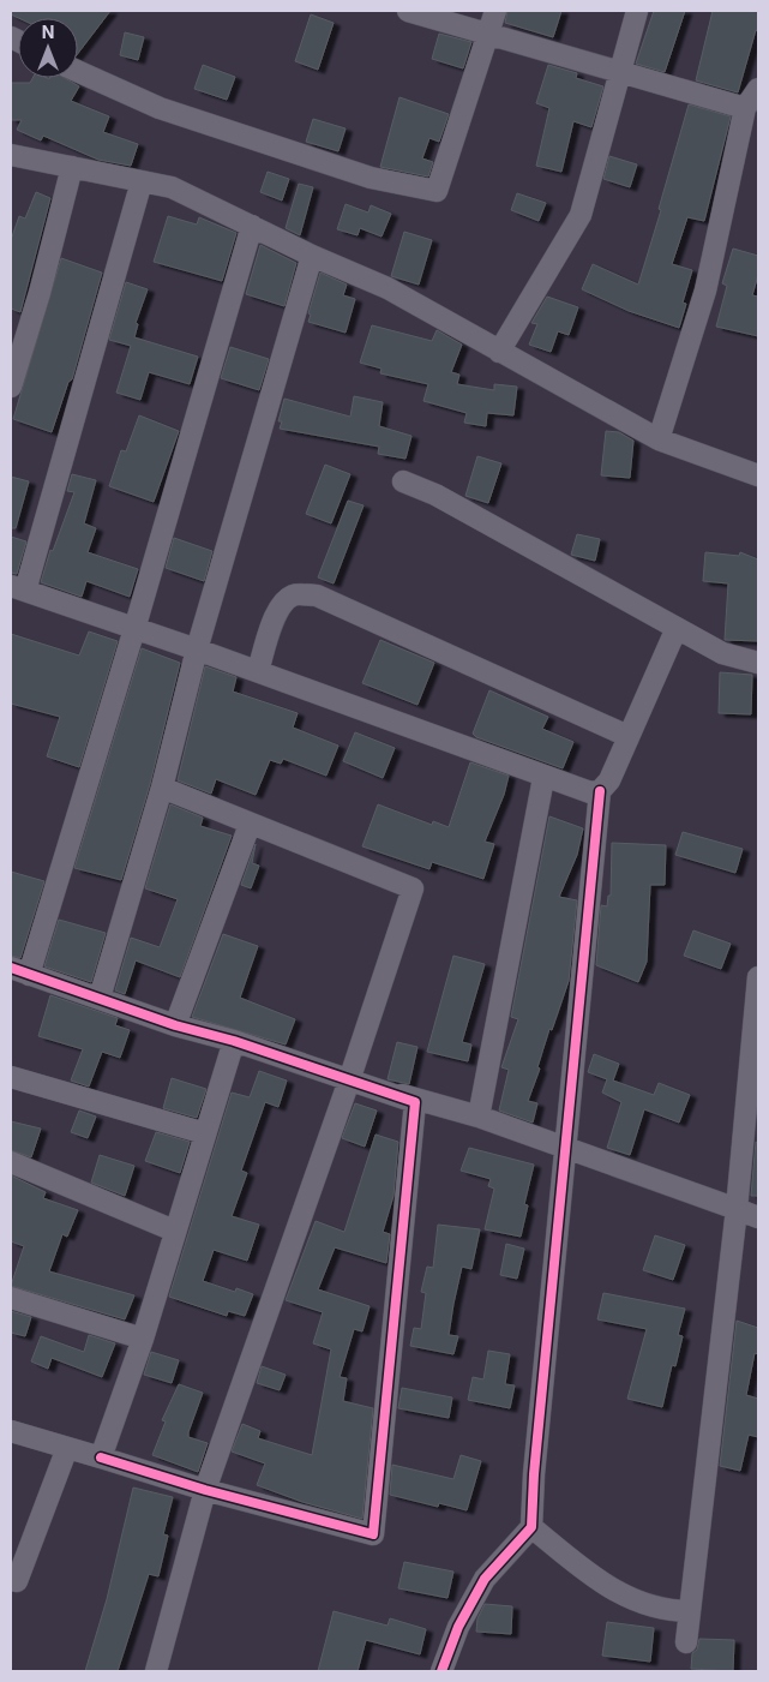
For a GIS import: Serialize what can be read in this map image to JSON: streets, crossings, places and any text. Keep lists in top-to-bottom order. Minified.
{"north":"top"}
